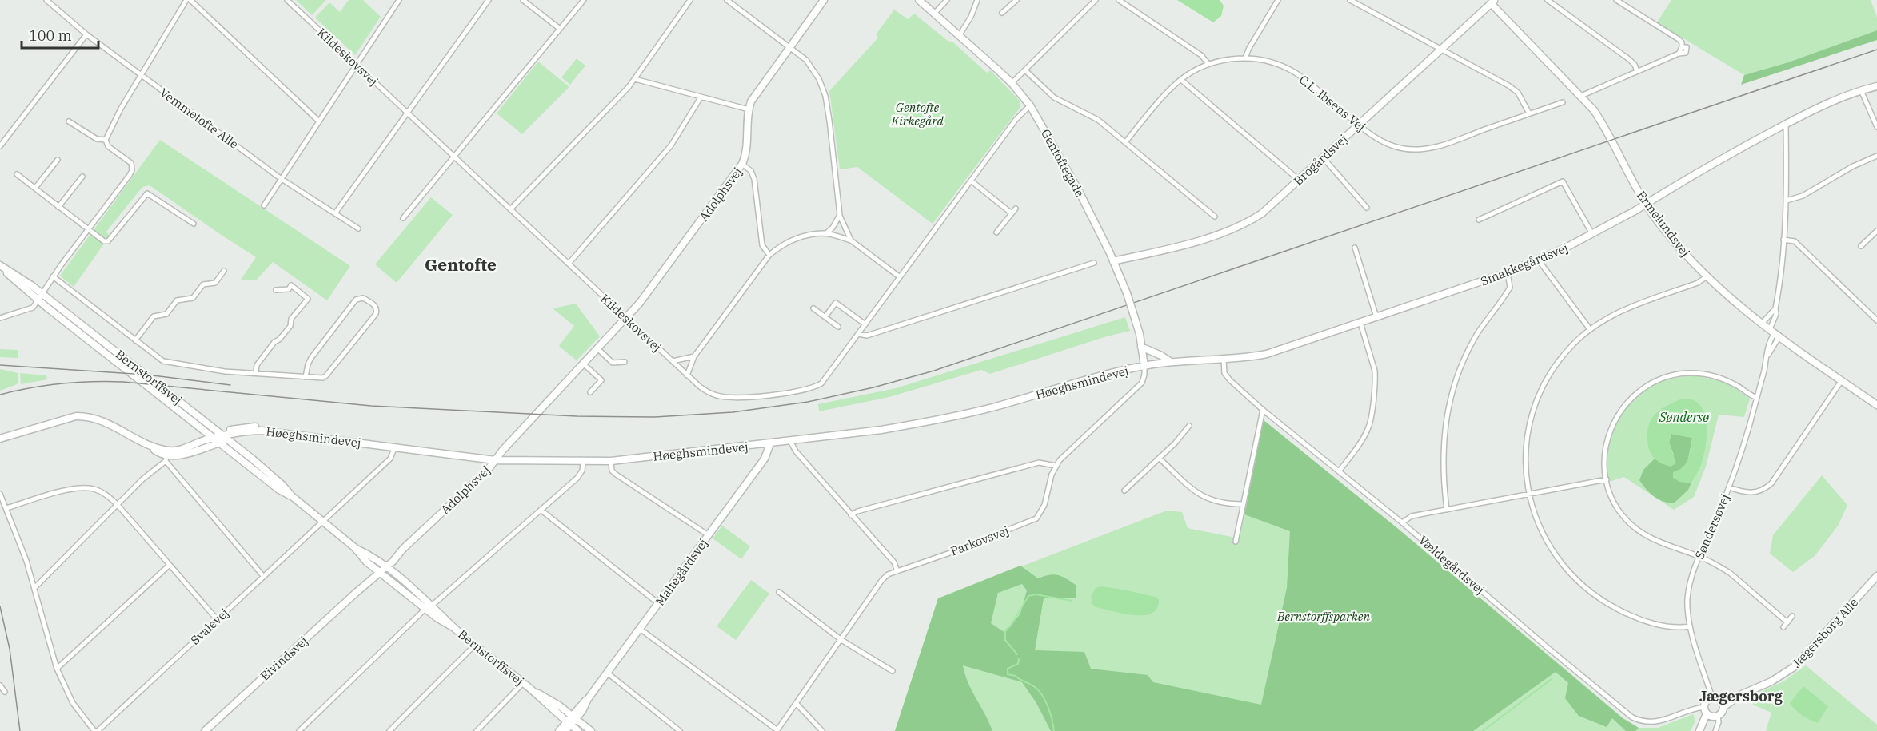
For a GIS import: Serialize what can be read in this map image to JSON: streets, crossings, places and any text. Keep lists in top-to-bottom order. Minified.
{"streets":{"street":["Kildeskovsvej","C.L. Ibsens Vej","Vemmetofte Alle","Brogårdsvej","Gentoftegade","Adolphsvej","Ermelundsvej","Smakkegårdsvej","Bernstorffsvej","Høeghsmindevej","Søndersøvej","Parkovsvej","Vældegårdsvej","Maltegårdsvej","Svalevej","Jægersborg Alle","Eivindsvej"]},"crossings":[["Kildeskovsvej","Gentoftegade"],["Kildeskovsvej","Adolphsvej"],["C.L. Ibsens Vej","Brogårdsvej"],["Brogårdsvej","Gentoftegade"],["Brogårdsvej","Ermelundsvej"],["Gentoftegade","Smakkegårdsvej"],["Gentoftegade","Høeghsmindevej"],["Adolphsvej","Bernstorffsvej"],["Adolphsvej","Høeghsmindevej"],["Adolphsvej","Eivindsvej"],["Ermelundsvej","Søndersøvej"],["Smakkegårdsvej","Høeghsmindevej"],["Smakkegårdsvej","Søndersøvej"],["Smakkegårdsvej","Vældegårdsvej"],["Bernstorffsvej","Høeghsmindevej"],["Bernstorffsvej","Maltegårdsvej"],["Bernstorffsvej","Svalevej"],["Bernstorffsvej","Eivindsvej"],["Høeghsmindevej","Maltegårdsvej"],["Høeghsmindevej","Svalevej"]],"districts":["Gentofte","Jægersborg"],"water":["Søndersø"],"parks":["Gentofte Kirkegård","Bernstorffsparken"],"scale_bar":"100 m"}
